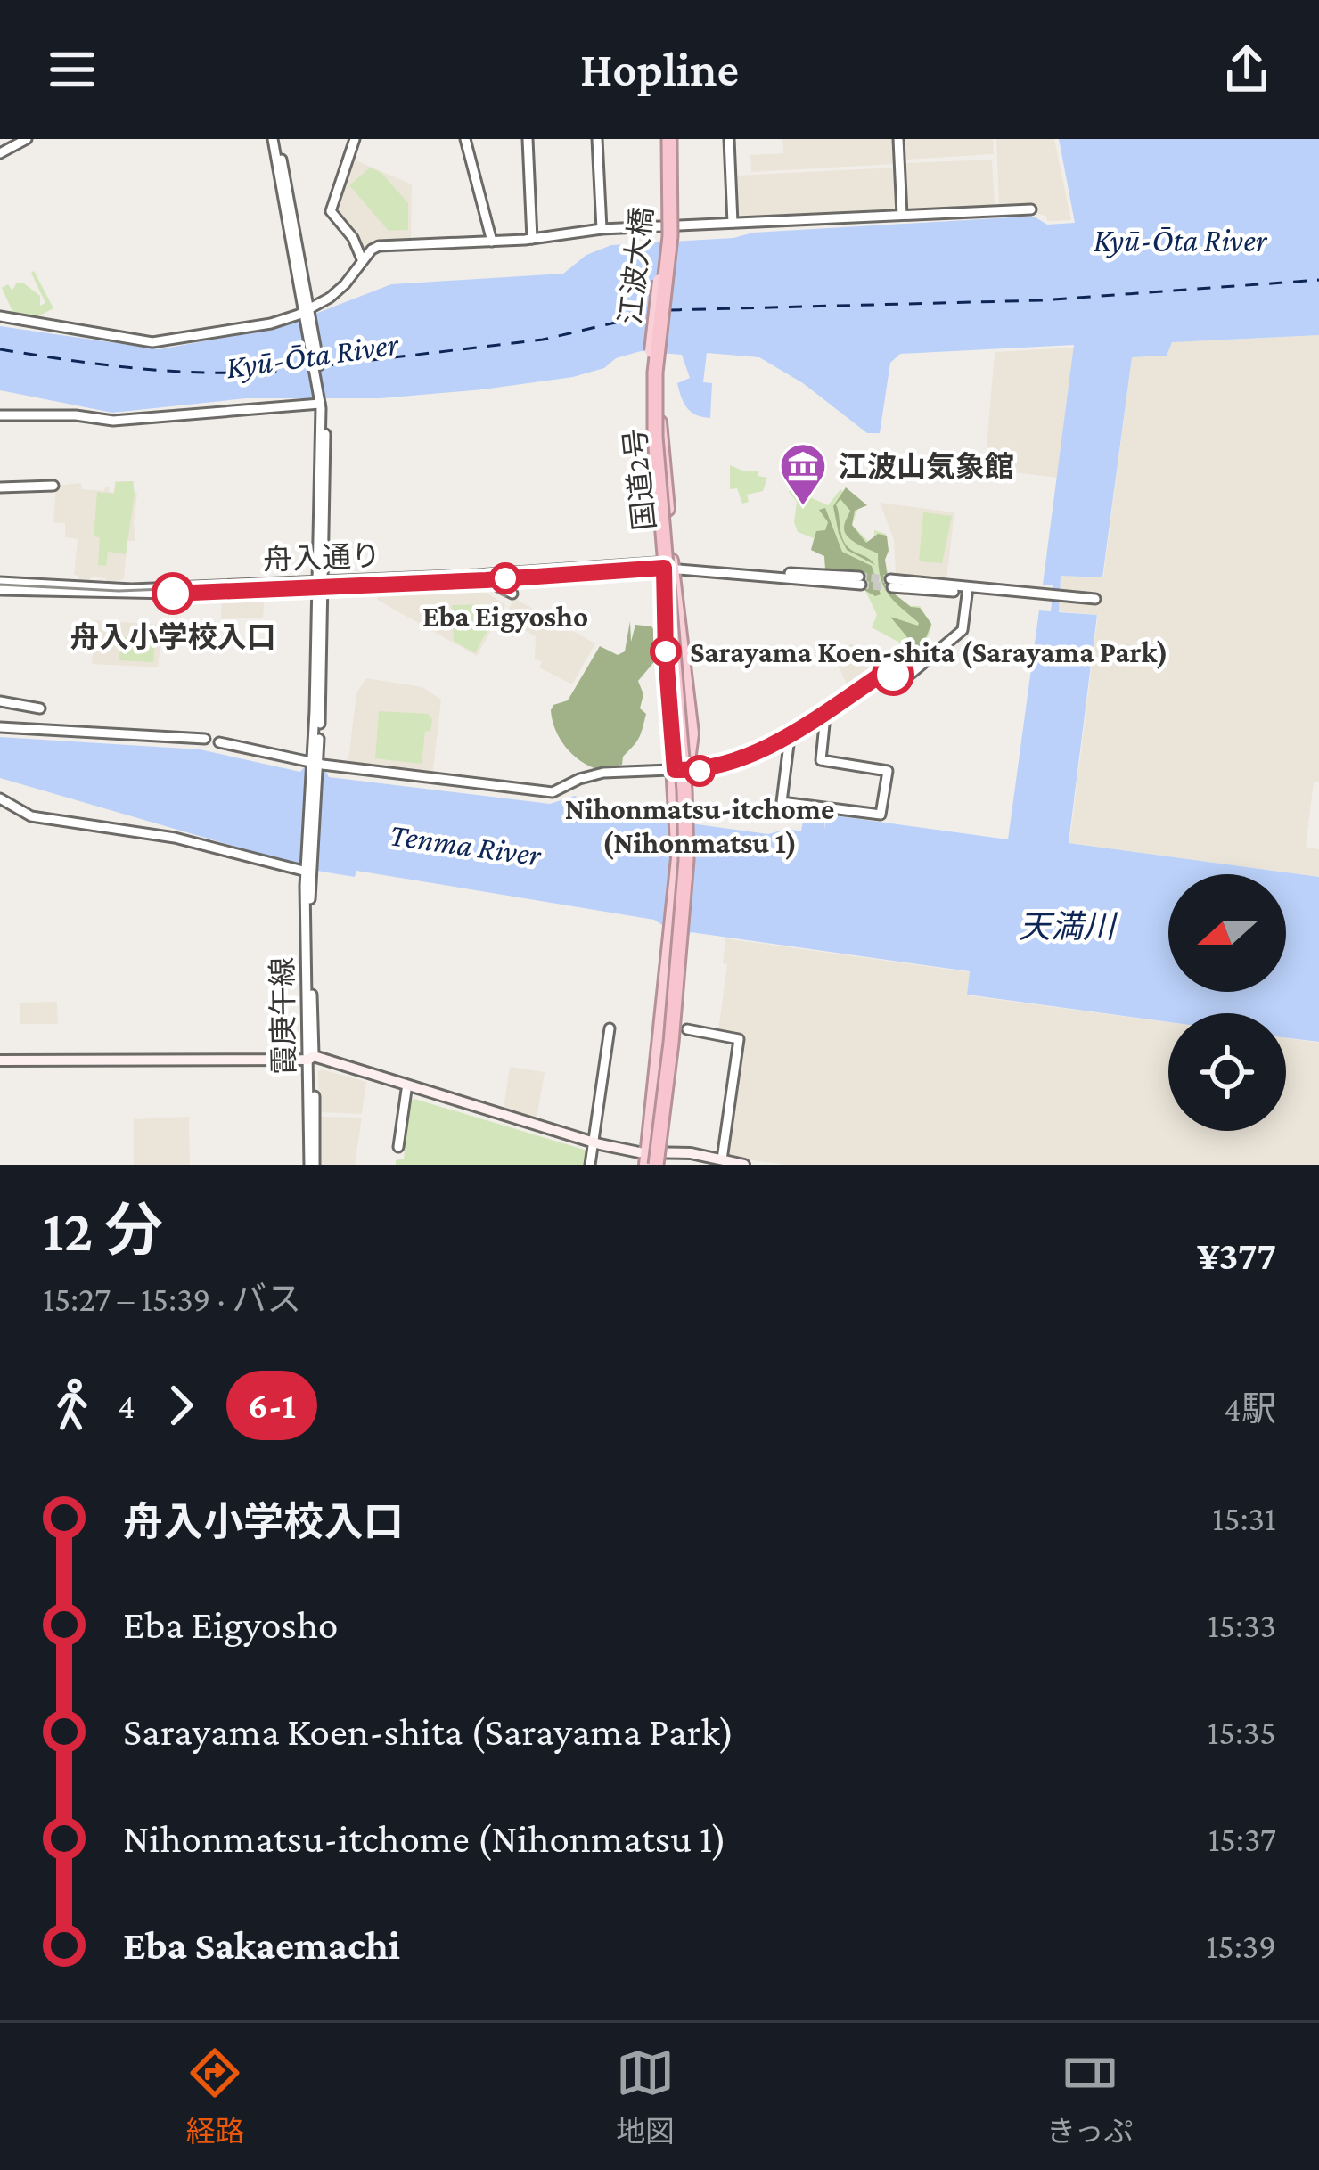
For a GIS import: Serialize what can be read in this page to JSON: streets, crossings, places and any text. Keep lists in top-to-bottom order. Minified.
{"streets":{"highway":["江波大橋","国道2号"],"street":["舟入通り","霞庚午線"]},"crossings":[["江波大橋","国道2号"],["舟入通り","霞庚午線"]],"water":["Kyū-Ōta River","Tenma River","天満川"],"places":{"museum":["江波山気象館"],"other":["Eba Eigyosho","舟入小学校入口","Sarayama Koen-shita (Sarayama Park)","Nihonmatsu-itchome (Nihonmatsu 1)"]},"lines":["bus line 6-1"],"north":"left","page":{"header":"Hopline","heading":["12 分","15:27 – 15:39 · バス","¥377"],"legs":["4","6-1","4駅"],"list":[{"name":"舟入小学校入口","value":"15:31"},{"name":"Eba Eigyosho","value":"15:33"},{"name":"Sarayama Koen-shita (Sarayama Park)","value":"15:35"},{"name":"Nihonmatsu-itchome (Nihonmatsu 1)","value":"15:37"},{"name":"Eba Sakaemachi","value":"15:39"}],"tabs":["経路","地図","きっぷ"]}}
